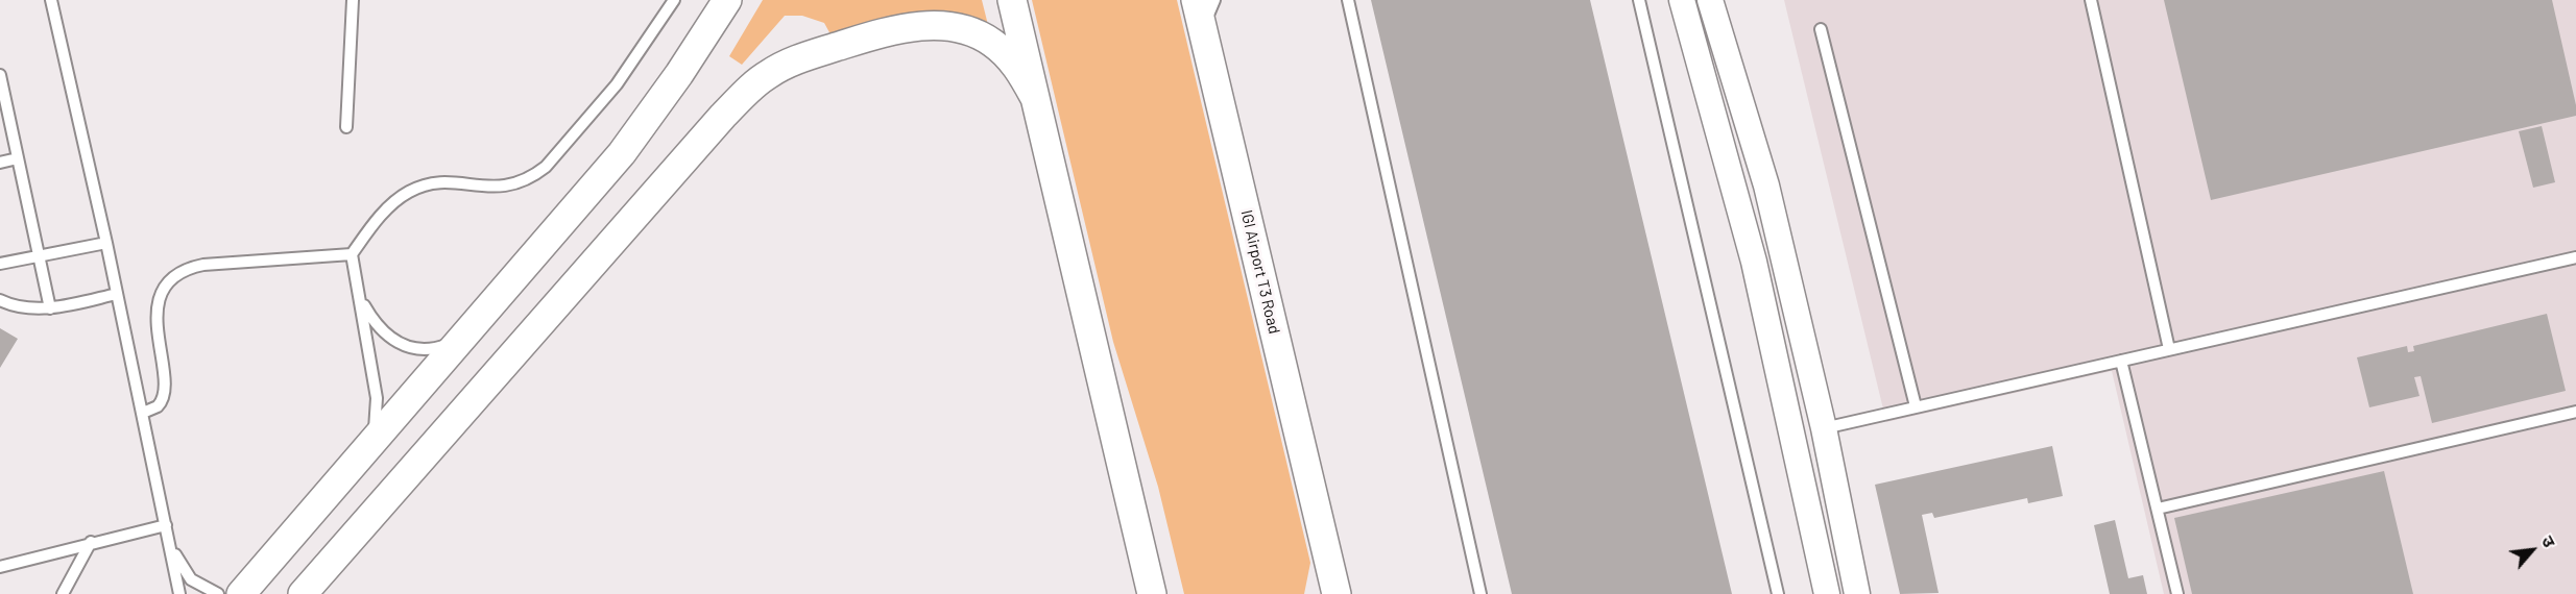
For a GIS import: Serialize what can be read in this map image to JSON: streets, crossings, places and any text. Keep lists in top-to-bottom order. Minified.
{"streets":{"main road":["IGI Airport T3 Road"]},"north":"top right"}
